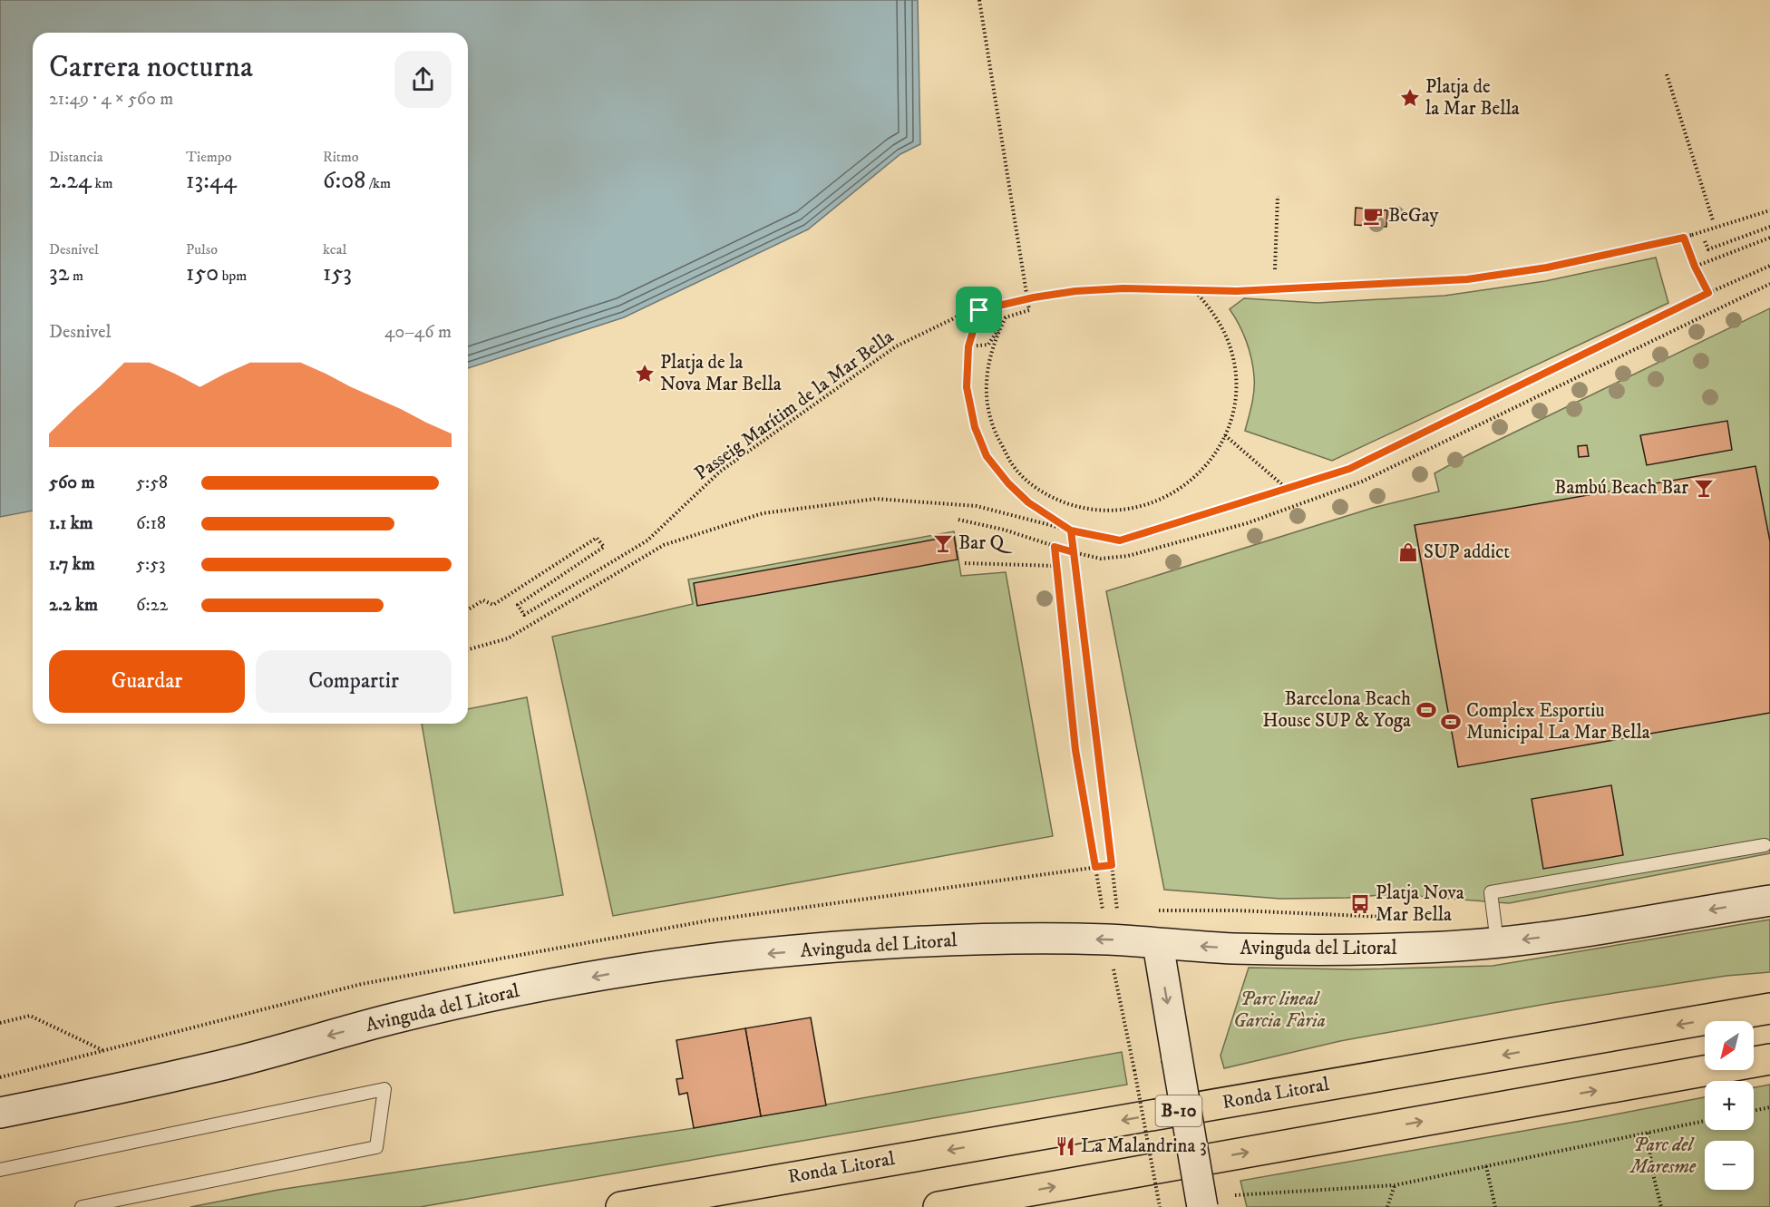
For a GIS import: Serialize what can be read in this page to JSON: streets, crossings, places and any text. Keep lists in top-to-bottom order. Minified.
{"streets":{"highway":["Ronda Litoral","B-10"],"main road":["Avinguda del Litoral"],"path":["Passeig Marítim de la Mar Bella"]},"one_way":["Avinguda del Litoral"],"parks":["Parc lineal Garcia Fària","Parc del Maresme"],"places":{"place":["Platja de la Mar Bella","Platja de la Nova Mar Bella"],"cafe":["BeGay"],"bar":["Bambú Beach Bar","Bar Q"],"shop":["SUP addict"],"sports":["Barcelona Beach House SUP & Yoga","Complex Esportiu Municipal La Mar Bella"],"bus stop":["Platja Nova Mar Bella"],"restaurant":["La Malandrina 3"]},"north":"bottom left","page":{"heading":["Carrera nocturna","21:49 · 4 × 560 m"],"stats":[["Distancia","2.24 km"],["Tiempo","13:44"],["Ritmo","6:08 /km"],["Desnivel","32 m"],["Pulso","150 bpm"],["kcal","153"]],"chart":["Desnivel","40–46 m"],"list":[{"name":"560 m","note":"5:58"},{"name":"1.1 km","note":"6:18"},{"name":"1.7 km","note":"5:53"},{"name":"2.2 km","note":"6:22"}],"buttons":["Guardar","Compartir"],"map_buttons":["+","−"]}}
